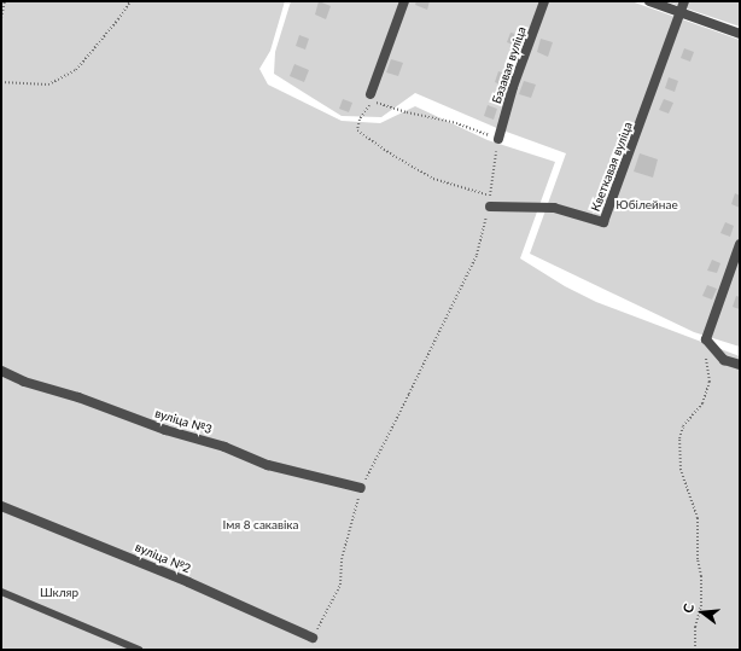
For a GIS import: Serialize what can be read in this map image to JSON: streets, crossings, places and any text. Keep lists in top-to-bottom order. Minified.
{"streets":{"street":["Бэзавая вуліца","Кветкавая вуліца","вуліца №3","вуліца №2"]},"parks":["Юбілейнае","Імя 8 сакавіка","Шкляр"],"north":"left"}
